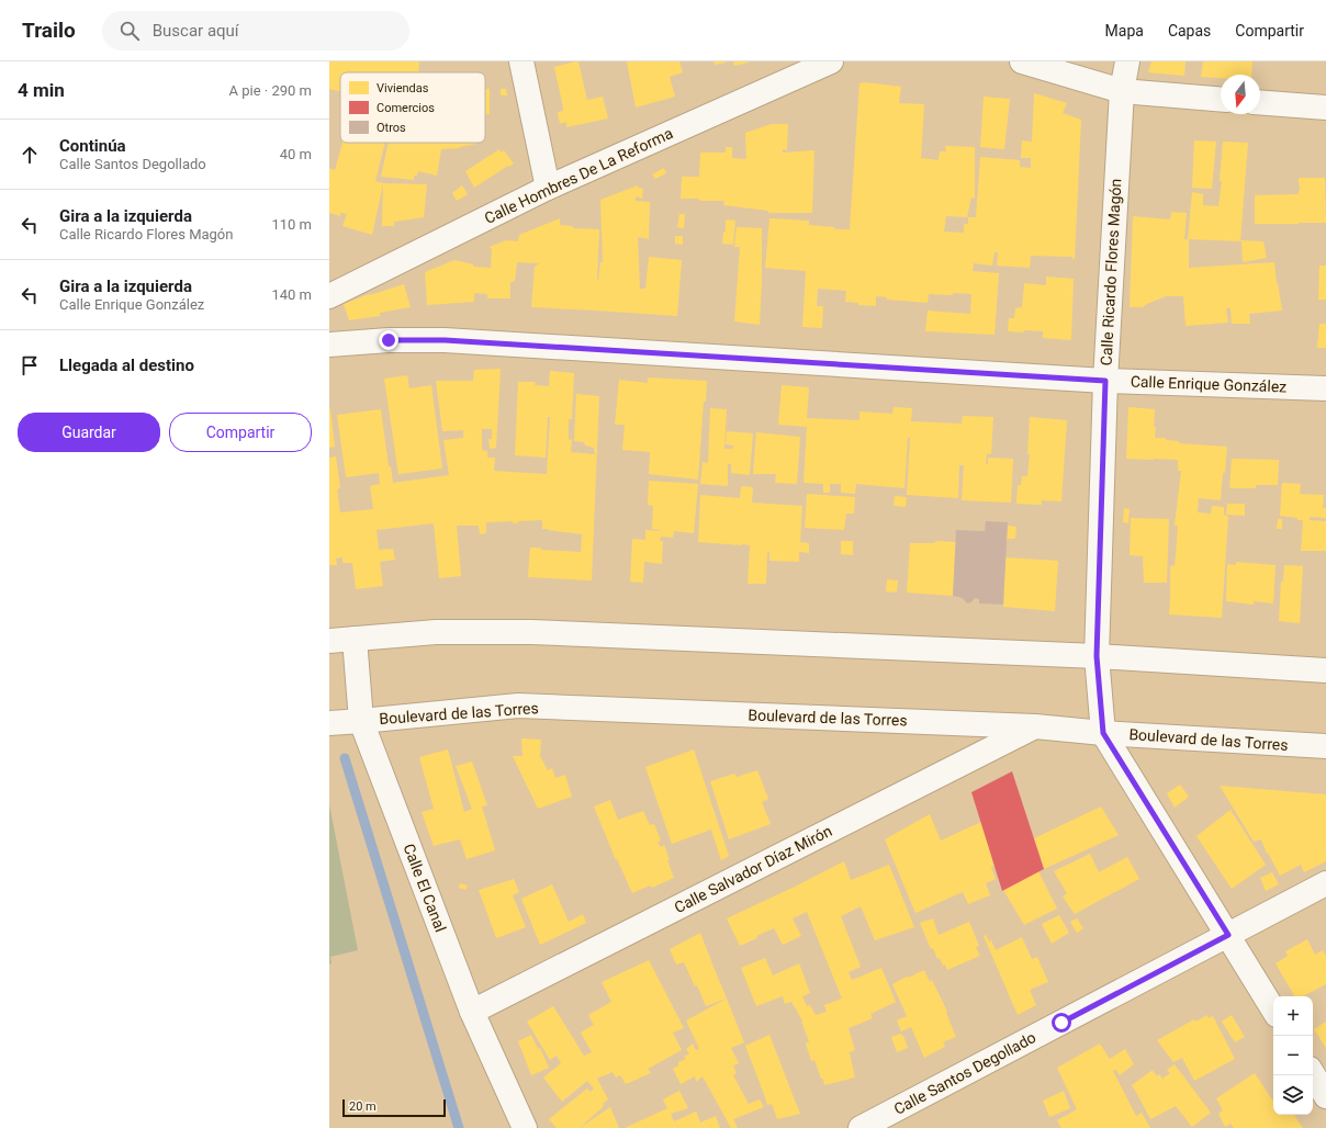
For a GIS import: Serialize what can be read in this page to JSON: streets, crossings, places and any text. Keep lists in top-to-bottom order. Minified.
{"streets":{"street":["Calle Hombres De La Reforma","Calle Ricardo Flores Magón","Calle Enrique González","Boulevard de las Torres","Calle Salvador Díaz Mirón","Calle El Canal","Calle Santos Degollado"]},"crossings":[["Calle Ricardo Flores Magón","Calle Enrique González"],["Calle Ricardo Flores Magón","Boulevard de las Torres"],["Calle Ricardo Flores Magón","Calle Santos Degollado"],["Boulevard de las Torres","Calle Salvador Díaz Mirón"],["Boulevard de las Torres","Calle El Canal"],["Calle Salvador Díaz Mirón","Calle El Canal"]],"legend":["Viviendas","Comercios","Otros"],"scale_bar":"20 m","north":"bottom","page":{"header":"Trailo","search":"Buscar aquí","nav":["Mapa","Capas","Compartir"],"heading":["4 min","A pie · 290 m"],"list":[["Continúa","Calle Santos Degollado","40 m"],["Gira a la izquierda","Calle Ricardo Flores Magón","110 m"],["Gira a la izquierda","Calle Enrique González","140 m"],"Llegada al destino"],"buttons":["Guardar","Compartir"],"map_buttons":["+","−"],"scale":"20 m"}}
